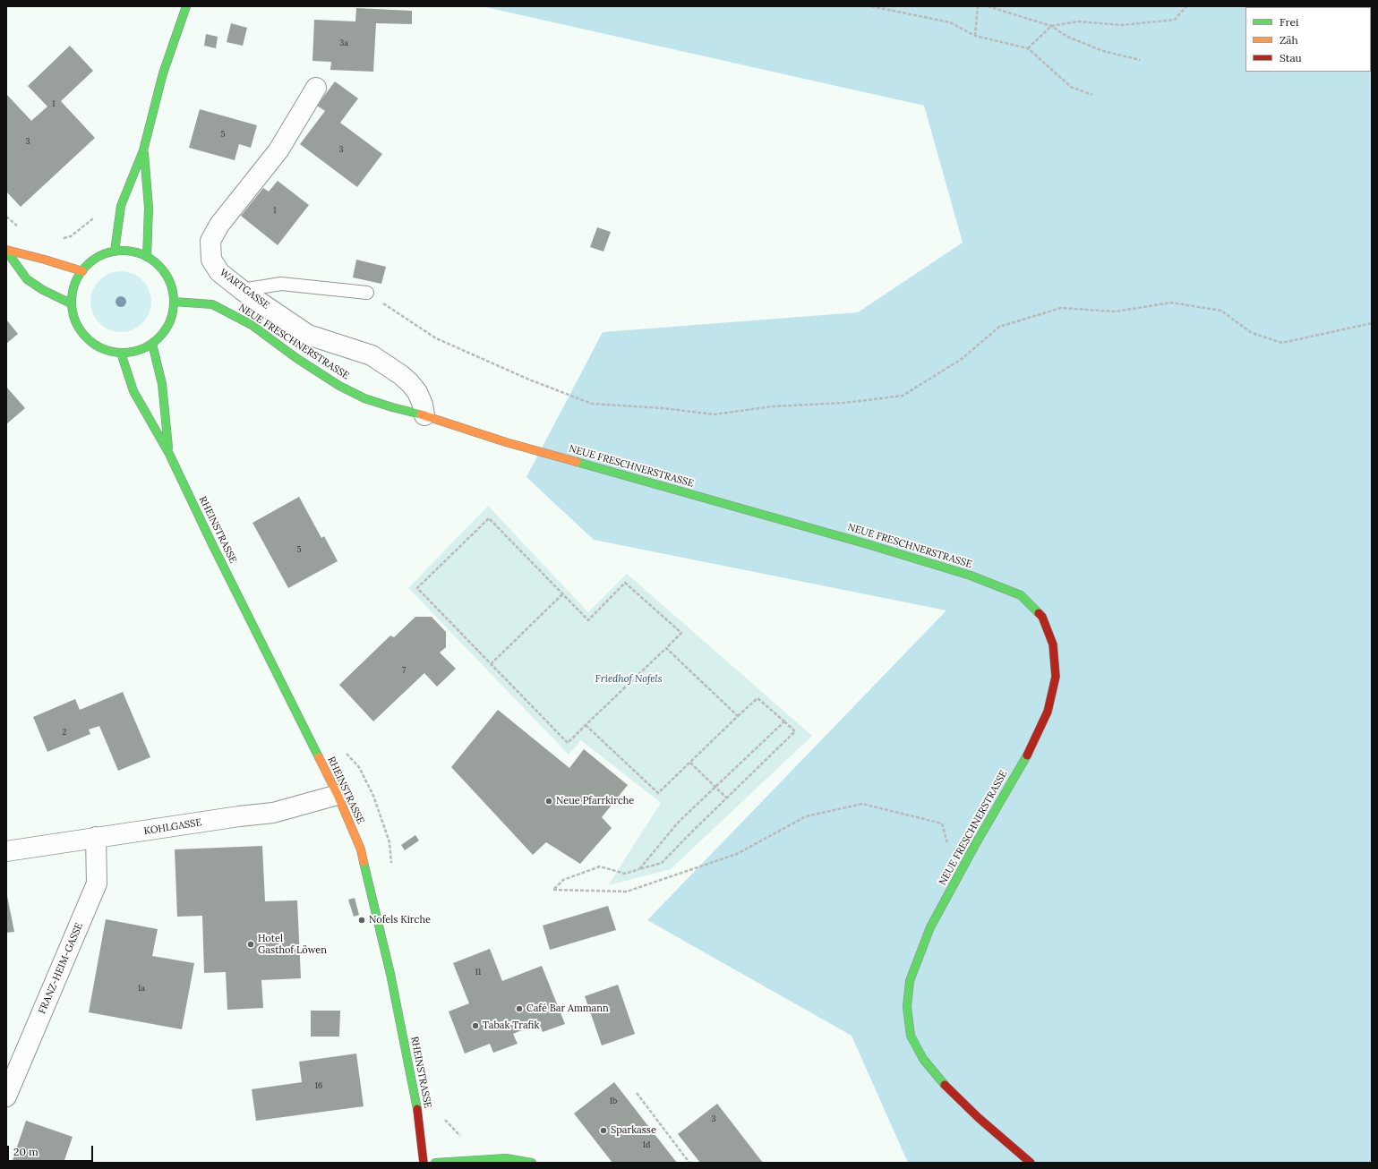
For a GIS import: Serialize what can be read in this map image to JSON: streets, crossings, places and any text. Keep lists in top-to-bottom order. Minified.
{"streets":{"main road":["NEUE FRESCHNERSTRASSE","RHEINSTRASSE"],"street":["WARTGASSE","KOHLGASSE","FRANZ-HEIM-GASSE"]},"crossings":[["WARTGASSE","NEUE FRESCHNERSTRASSE"],["NEUE FRESCHNERSTRASSE","RHEINSTRASSE"],["RHEINSTRASSE","KOHLGASSE"],["KOHLGASSE","FRANZ-HEIM-GASSE"]],"parks":["Friedhof Nofels"],"places":["Neue Pfarrkirche","Nofels Kirche","Hotel Gasthof Löwen","Café Bar Ammann","Tabak Trafik","Sparkasse"],"house_numbers":["3a","1","5","3","3","1","5","7","2","11","1a","16","1b","3","1d"],"legend":["Frei","Zäh","Stau"],"scale_bar":"20 m"}
